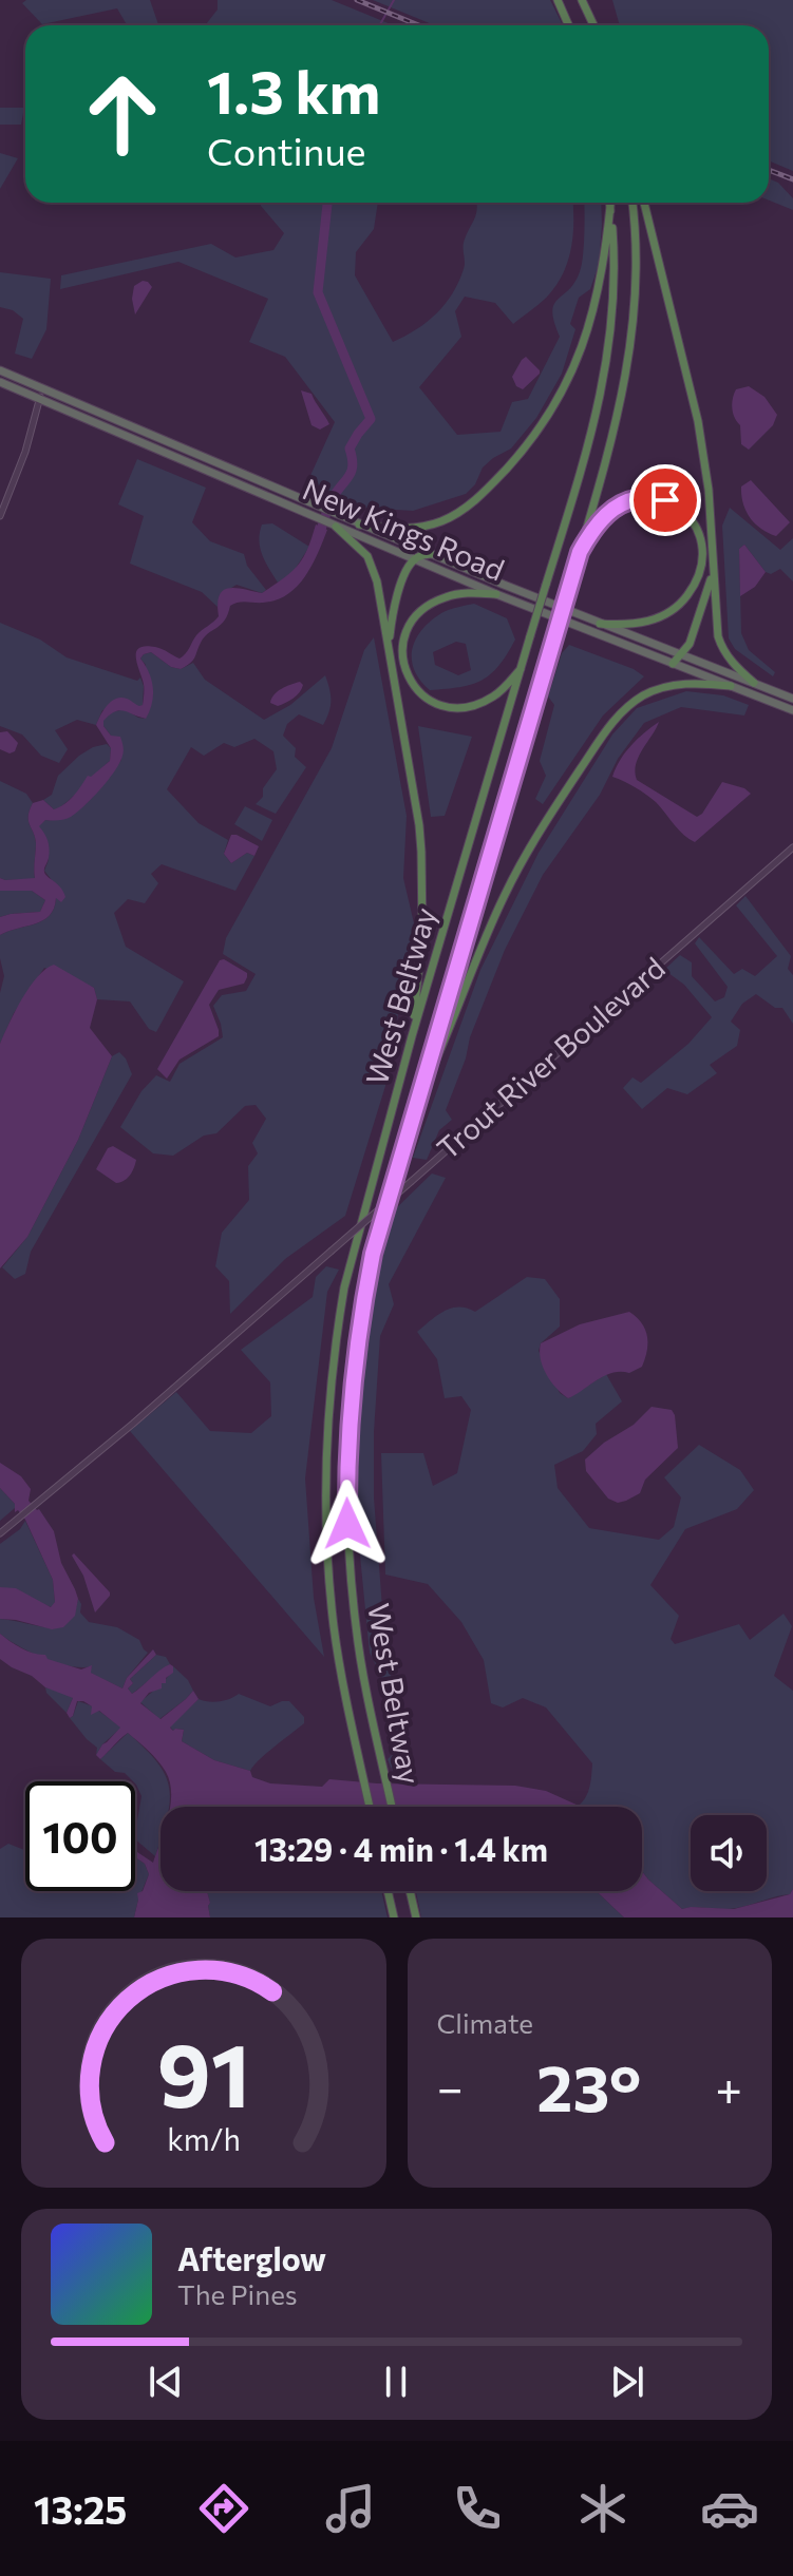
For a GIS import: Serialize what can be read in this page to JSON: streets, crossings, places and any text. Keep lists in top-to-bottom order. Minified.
{"streets":{"highway":["New Kings Road","West Beltway"],"street":["Trout River Boulevard"]},"page":{"turn":["1.3 km","Continue"],"limit":"100","trip":"13:29 · 4 min · 1.4 km","tile":"Climate","heat":["−","23°","+"],"song":["Afterglow","The Pines"],"tabs":"13:25","gauge":["91","km/h"]}}
